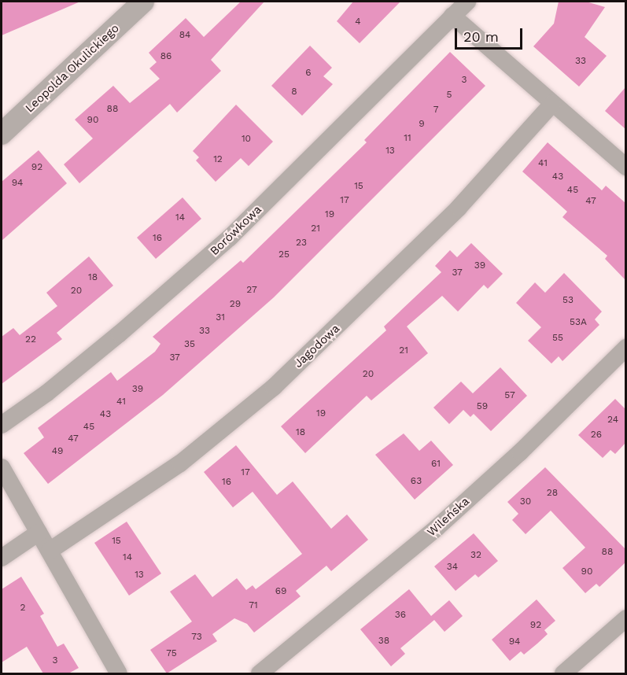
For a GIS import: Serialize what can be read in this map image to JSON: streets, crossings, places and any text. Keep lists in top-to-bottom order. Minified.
{"streets":{"street":["Leopolda Okulickiego","Borówkowa","Jagodowa","Wileńska"]},"house_numbers":["4","84","86","33","6","3","8","5","88","7","90","9","11","10","13","12","41","92","43","94","15","45","17","47","19","14","21","16","23","25","39","37","18","27","20","53","29","31","53A","33","55","22","35","21","37","20","39","57","41","59","19","43","24","45","18","26","47","49","61","17","63","16","28","30","15","88","32","14","34","90","13","69","71","2","36","92","73","38","94","75","3"],"scale_bar":"20 m"}
